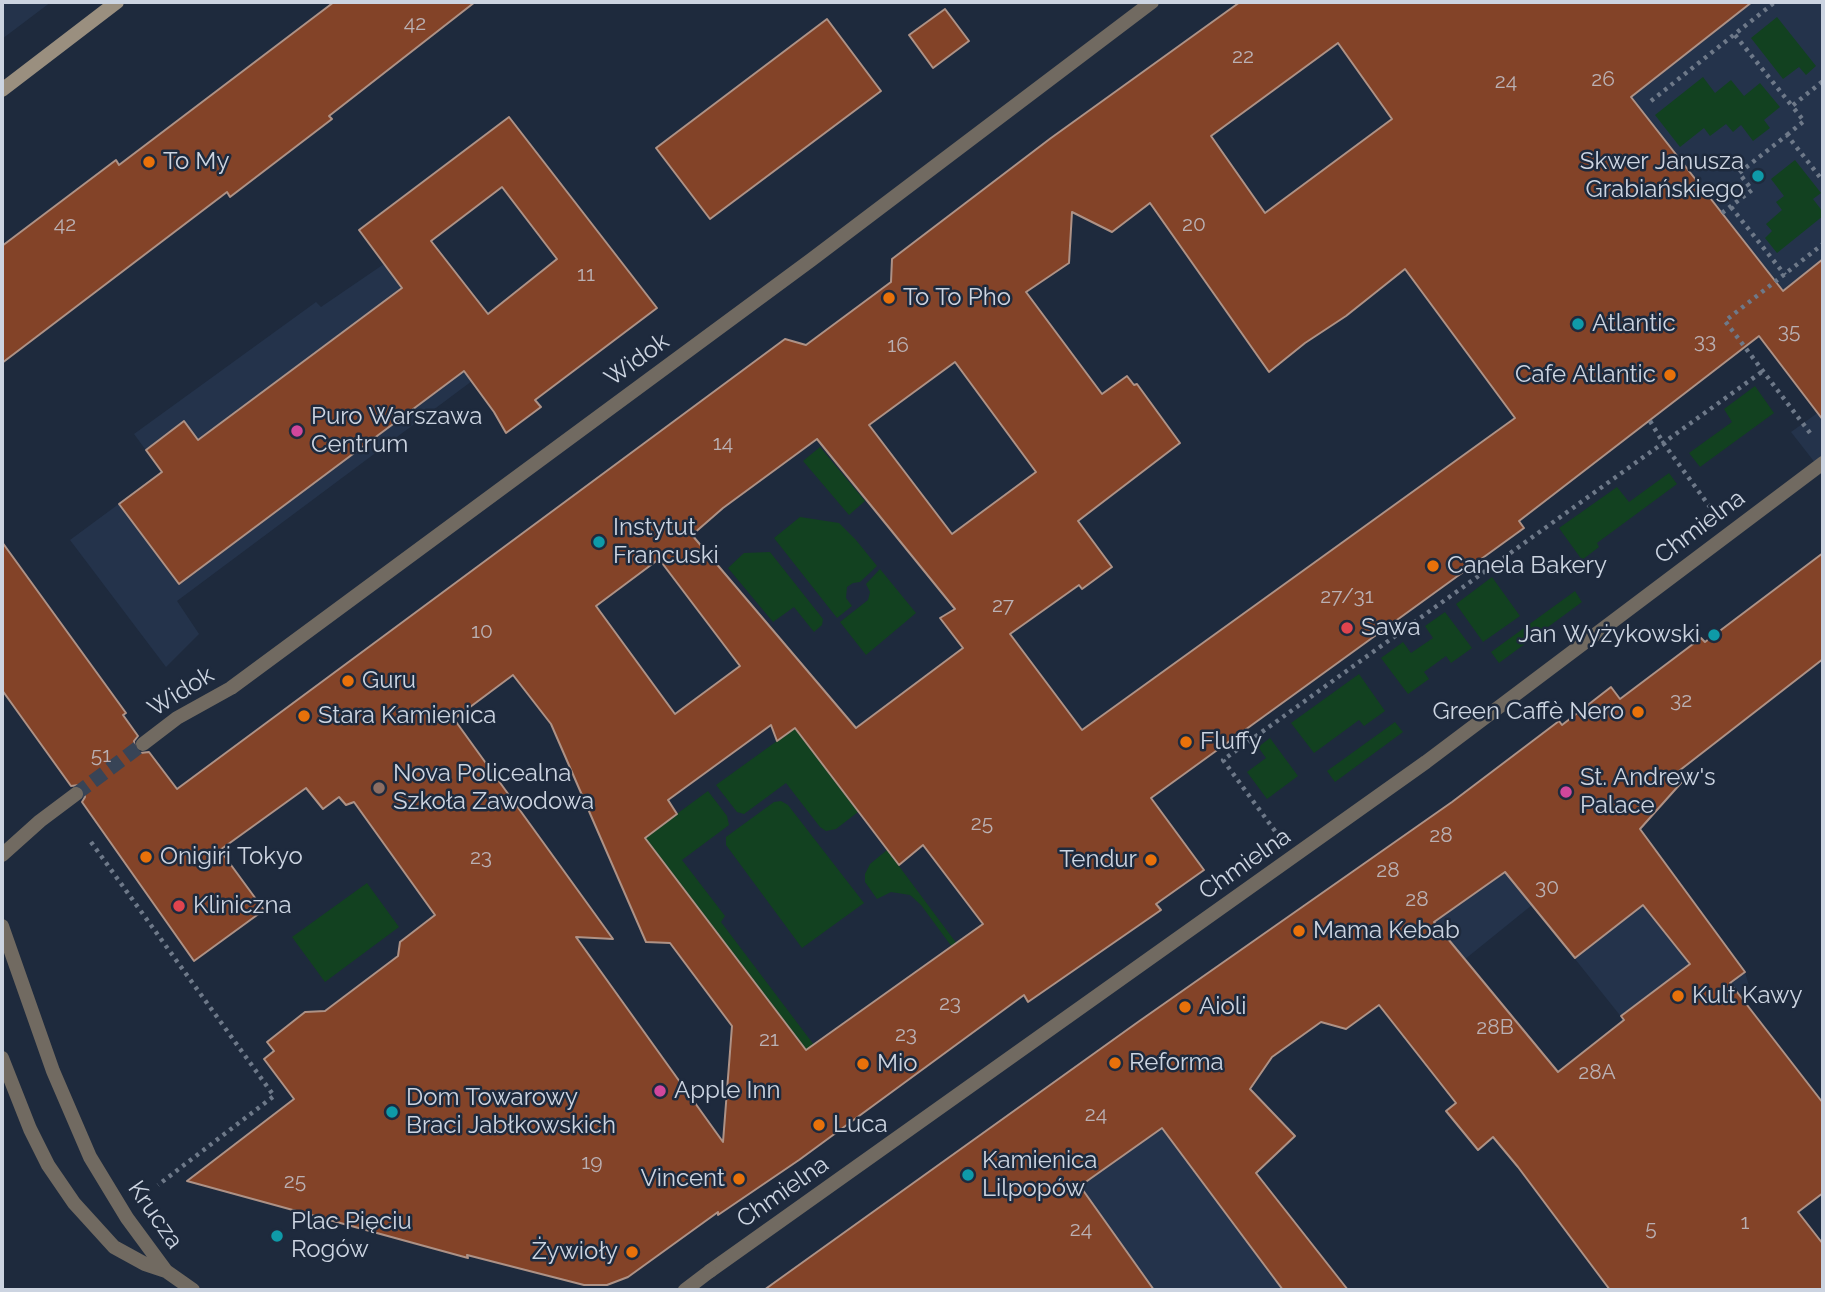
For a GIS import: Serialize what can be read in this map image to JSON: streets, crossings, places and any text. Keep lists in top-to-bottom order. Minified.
{"streets":{"street":["Widok","Chmielna","Krucza"]},"places":["To My","Skwer Janusza Grabiańskiego","To To Pho","Atlantic","Cafe Atlantic","Puro Warszawa Centrum","Instytut Francuski","Canela Bakery","Sawa","Jan Wyżykowski","Guru","Green Caffè Nero","Stara Kamienica","Fluffy","Nova Policealna Szkoła Zawodowa","St. Andrew's Palace","Onigiri Tokyo","Tendur","Kliniczna","Mama Kebab","Kult Kawy","Aioli","Reforma","Mio","Apple Inn","Dom Towarowy Braci Jabłkowskich","Luca","Kamienica Lilpopów","Vincent","Plac Pięciu Rogów","Żywioły"],"house_numbers":["42","22","26","24","42","20","11","35","33","16","14","27/31","27","10","32","51","25","28","23","28","30","28","23","28B","23","21","28A","24","19","25","1","5","24"]}
